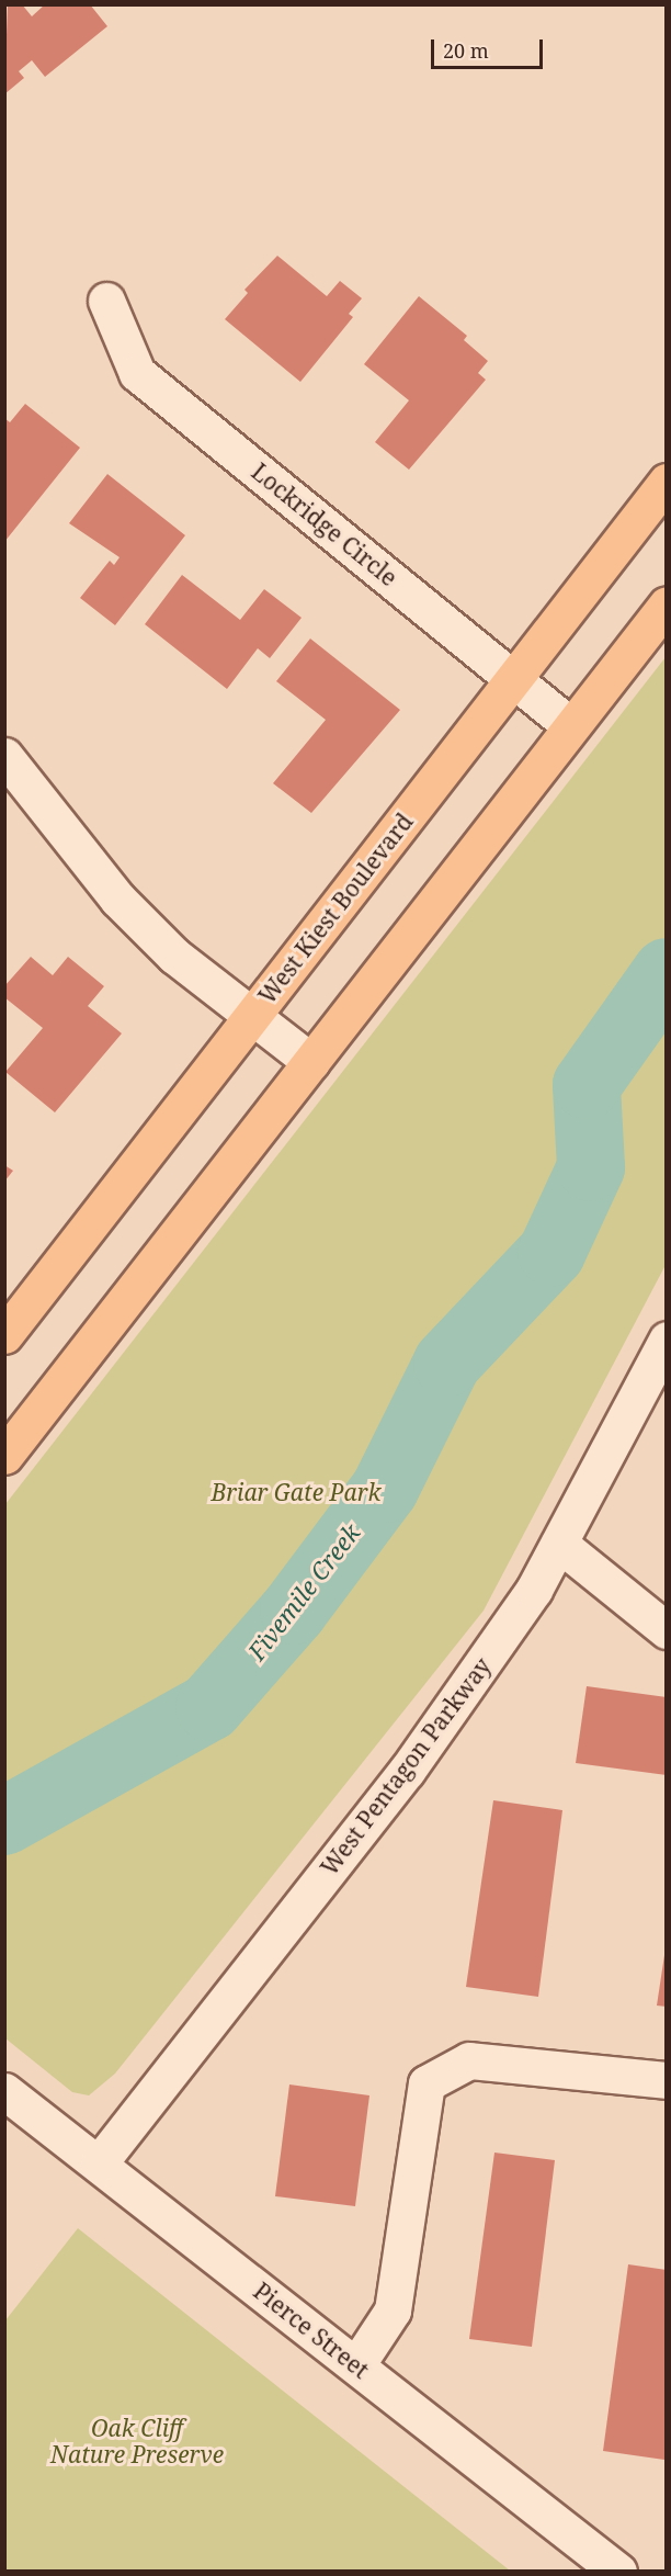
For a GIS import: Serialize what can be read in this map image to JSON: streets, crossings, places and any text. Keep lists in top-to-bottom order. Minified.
{"streets":{"main road":["West Kiest Boulevard"],"street":["Lockridge Circle","West Pentagon Parkway","Pierce Street"]},"crossings":[["Lockridge Circle","West Kiest Boulevard"],["West Pentagon Parkway","Pierce Street"]],"water":["Fivemile Creek"],"parks":["Briar Gate Park","Oak Cliff Nature Preserve"],"scale_bar":"20 m"}
